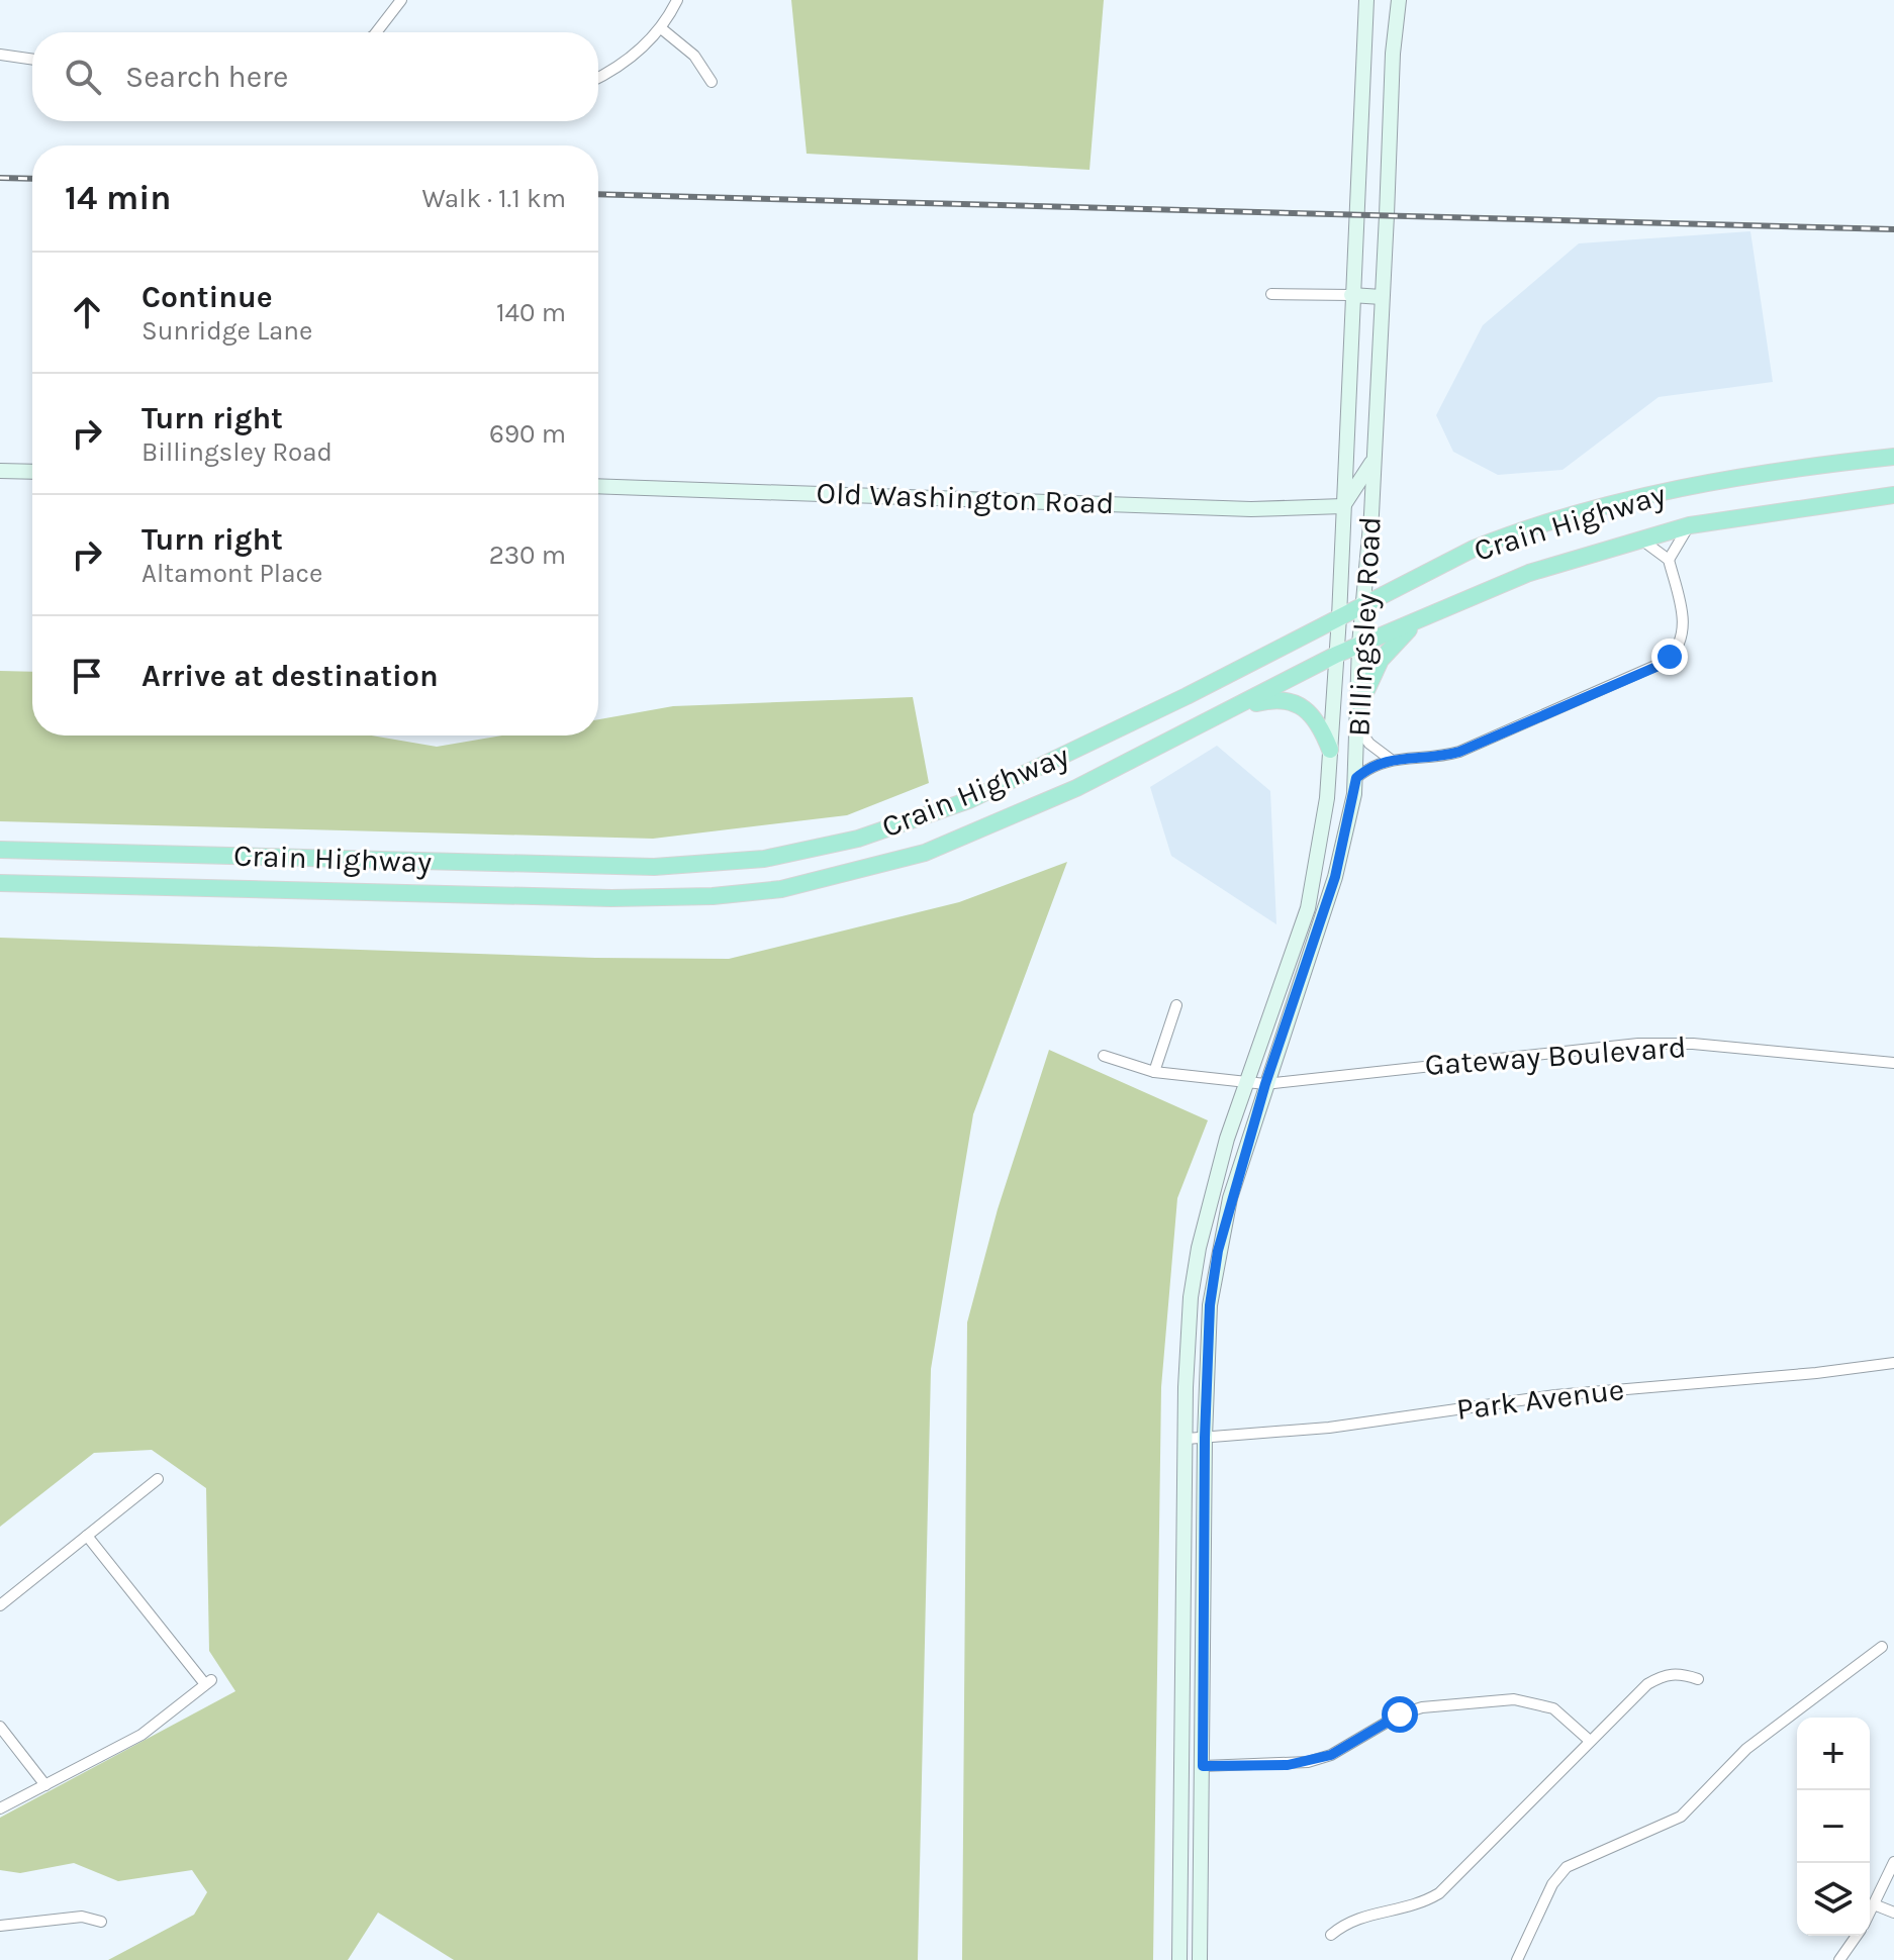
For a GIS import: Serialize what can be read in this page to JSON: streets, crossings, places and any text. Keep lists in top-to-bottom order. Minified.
{"streets":{"highway":["Crain Highway"],"main road":["Old Washington Road","Billingsley Road"],"street":["Gateway Boulevard","Park Avenue"]},"crossings":[["Old Washington Road","Billingsley Road"],["Crain Highway","Billingsley Road"],["Billingsley Road","Gateway Boulevard"],["Billingsley Road","Park Avenue"]],"page":{"search":"Search here","heading":["14 min","Walk · 1.1 km"],"list":[["Continue","Sunridge Lane","140 m"],["Turn right","Billingsley Road","690 m"],["Turn right","Altamont Place","230 m"],"Arrive at destination"],"map_buttons":["+","−"]}}
